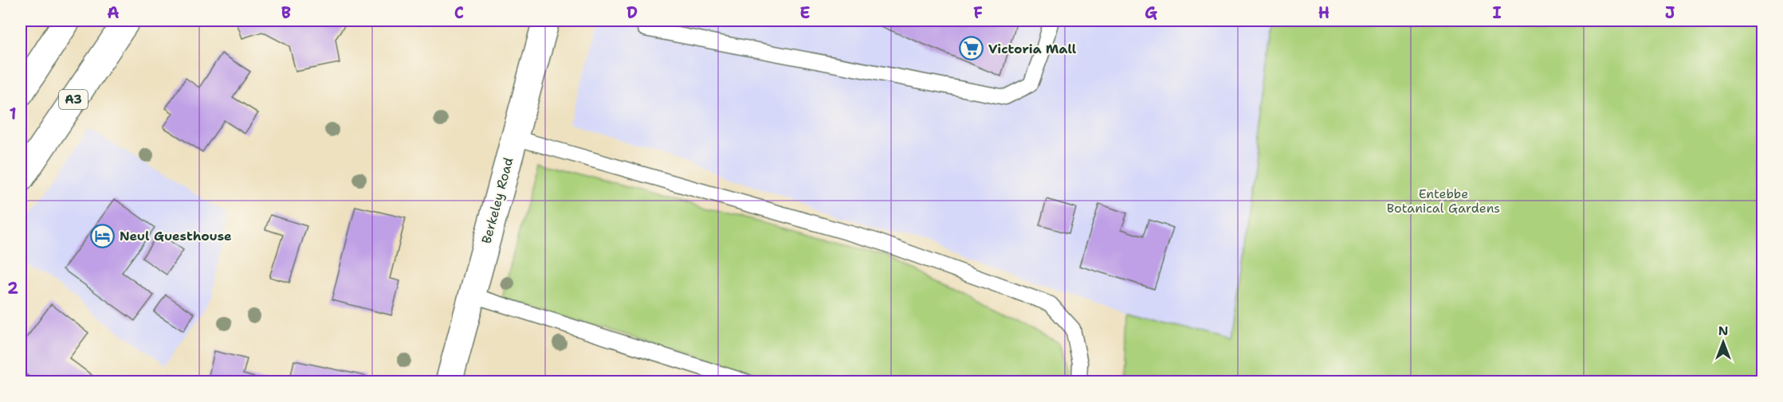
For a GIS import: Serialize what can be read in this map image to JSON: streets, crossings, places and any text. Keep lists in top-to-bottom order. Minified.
{"streets":{"main road":["A3","Berkeley Road"]},"parks":["Entebbe Botanical Gardens"],"places":{"supermarket":["Victoria Mall"],"hotel":["Neul Guesthouse"]},"north":"top","grid":{"columns":["A","B","C","D","E","F","G","H","I","J"],"rows":["1","2"]}}
